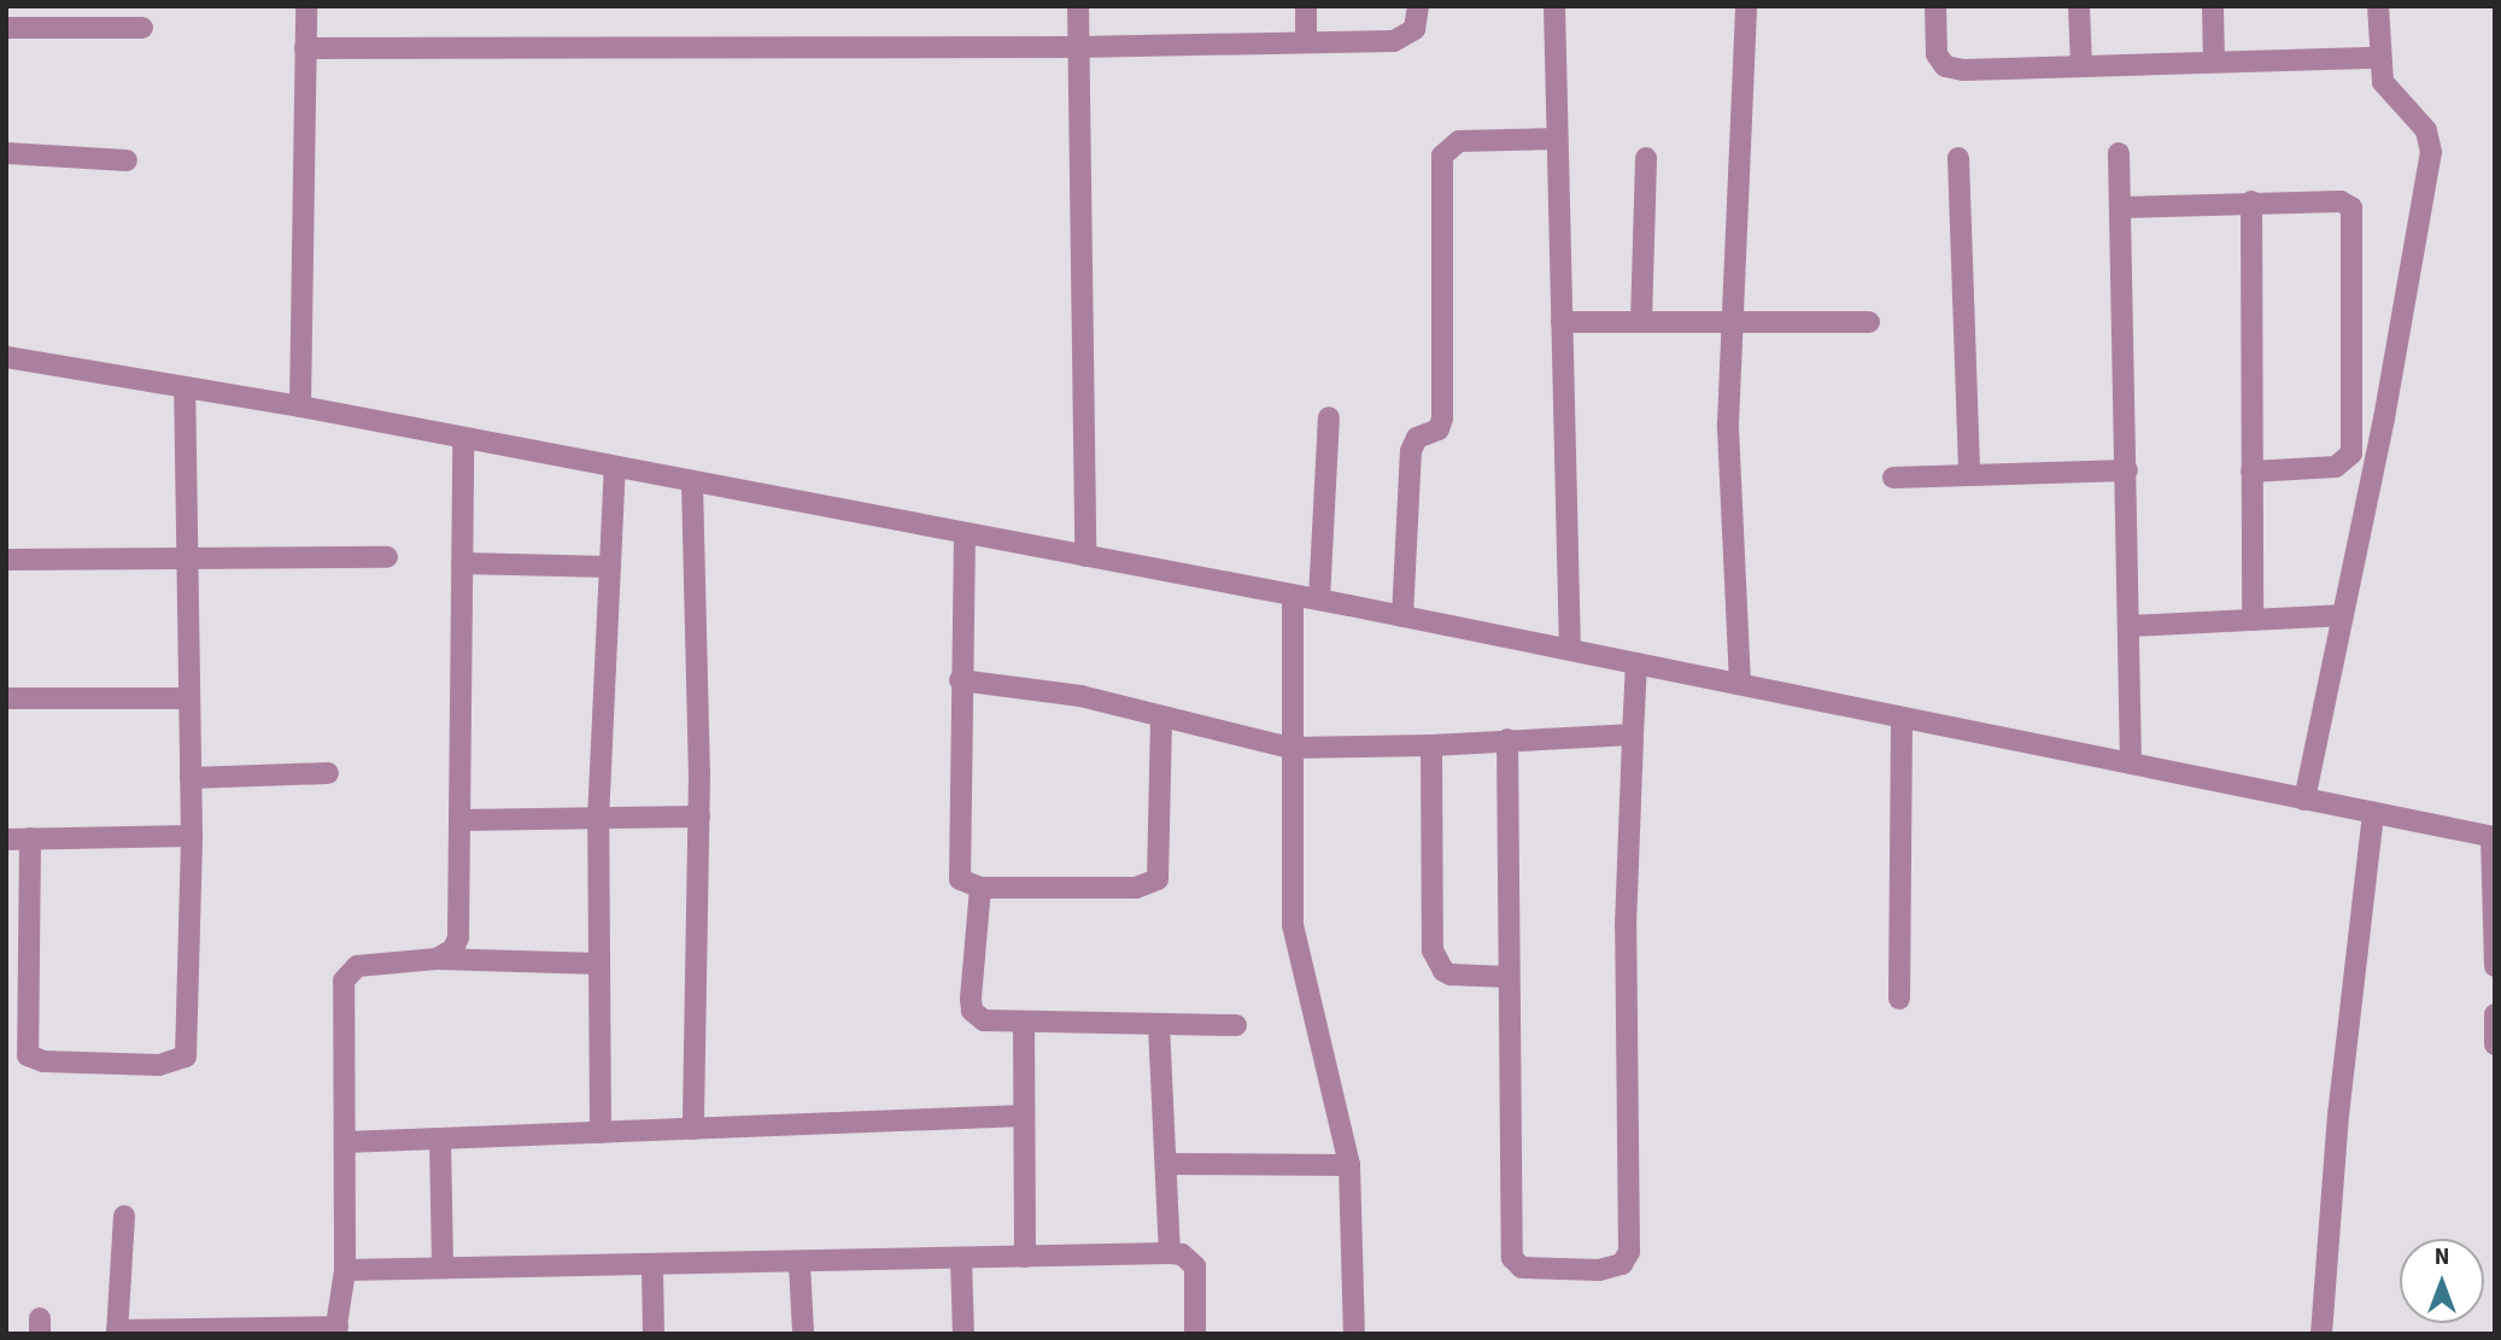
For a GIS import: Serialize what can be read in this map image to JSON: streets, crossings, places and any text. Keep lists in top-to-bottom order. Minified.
{"north":"top"}
